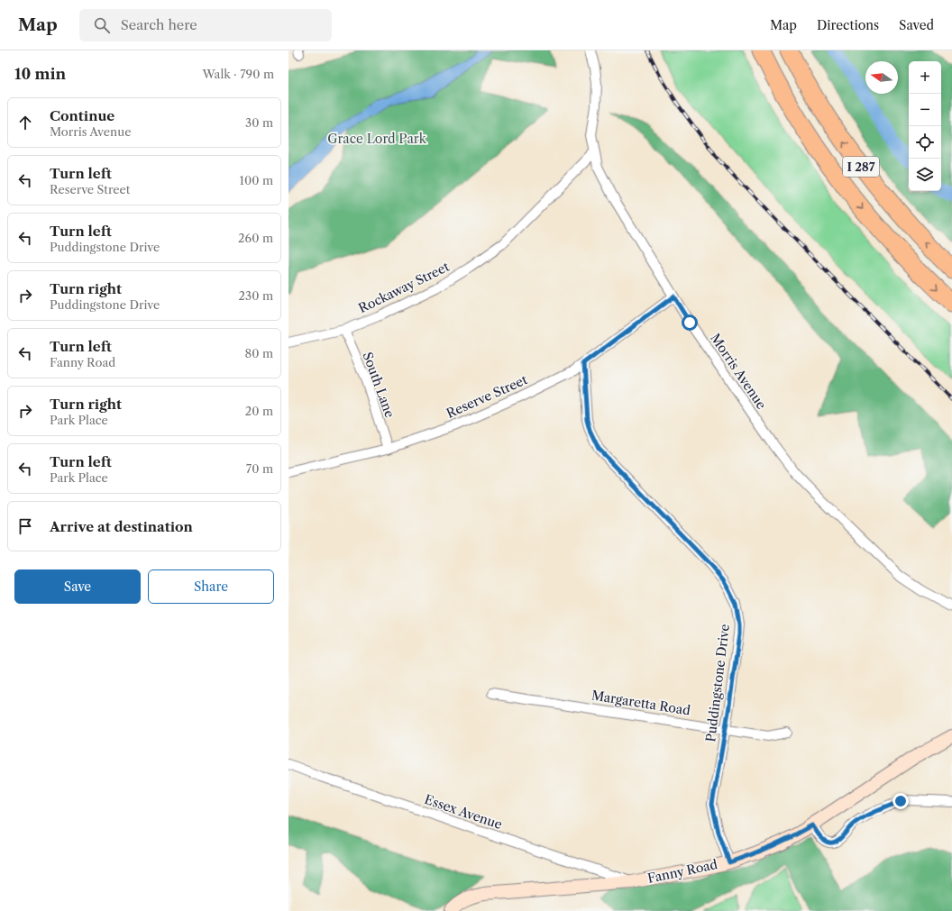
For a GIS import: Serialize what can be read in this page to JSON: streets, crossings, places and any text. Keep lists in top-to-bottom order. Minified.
{"streets":{"highway":["I 287"],"main road":["Fanny Road"],"street":["Rockaway Street","Morris Avenue","South Lane","Reserve Street","Puddingstone Drive","Margaretta Road","Essex Avenue"]},"crossings":[["Rockaway Street","Morris Avenue"],["Rockaway Street","South Lane"],["Morris Avenue","Reserve Street"],["South Lane","Reserve Street"],["Reserve Street","Puddingstone Drive"],["Puddingstone Drive","Margaretta Road"],["Puddingstone Drive","Fanny Road"],["Essex Avenue","Fanny Road"]],"parks":["Grace Lord Park"],"north":"left","page":{"header":"Map","search":"Search here","nav":["Map","Directions","Saved"],"heading":["10 min","Walk · 790 m"],"map_buttons":["+","−"],"list":[["Continue","Morris Avenue","30 m"],["Turn left","Reserve Street","100 m"],["Turn left","Puddingstone Drive","260 m"],["Turn right","Puddingstone Drive","230 m"],["Turn left","Fanny Road","80 m"],["Turn right","Park Place","20 m"],["Turn left","Park Place","70 m"],"Arrive at destination"],"buttons":["Save","Share"]}}
